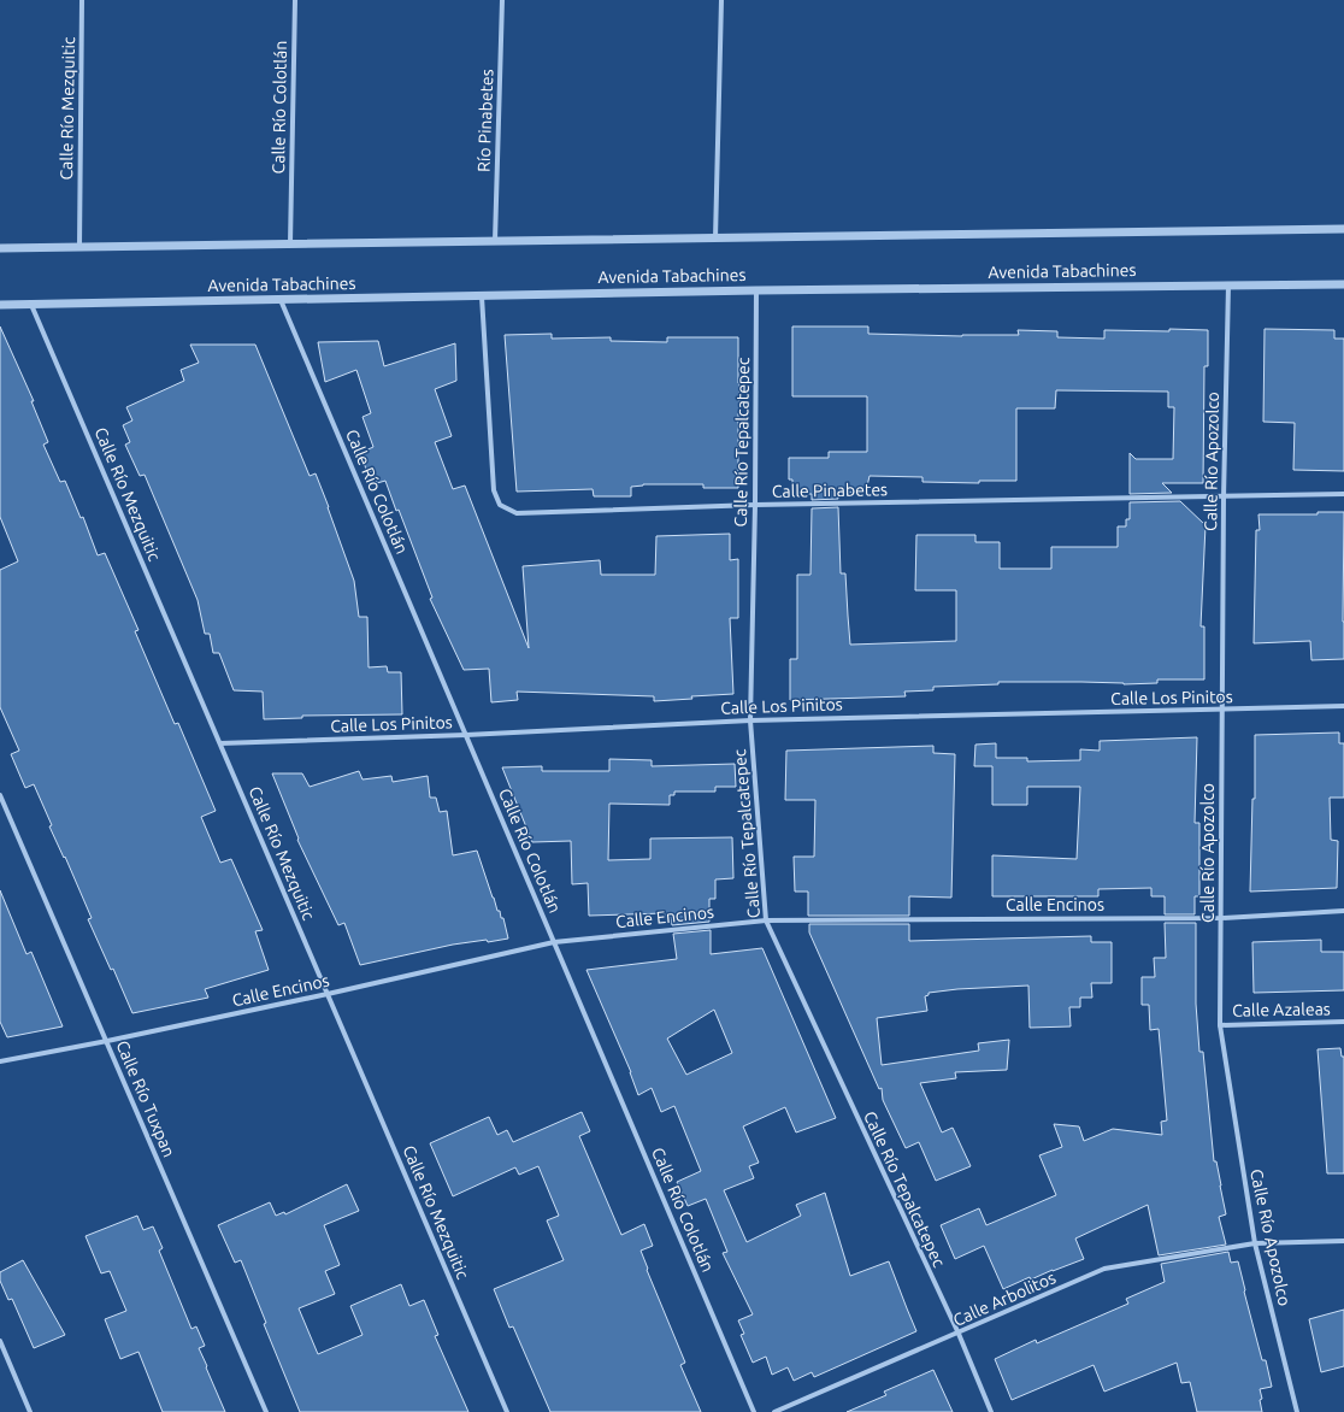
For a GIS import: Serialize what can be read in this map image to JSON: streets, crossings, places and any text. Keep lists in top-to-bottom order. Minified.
{"streets":{"street":["Calle Río Colotlán","Calle Río Mezquitic","Río Pinabetes","Avenida Tabachines","Calle Río Tepalcatepec","Calle Río Apozolco","Calle Pinabetes","Calle Los Pinitos","Calle Encinos","Calle Azaleas","Calle Río Tuxpan","Calle Arbolitos"]},"crossings":[["Calle Río Colotlán","Avenida Tabachines"],["Calle Río Colotlán","Calle Los Pinitos"],["Calle Río Colotlán","Calle Encinos"],["Calle Río Mezquitic","Avenida Tabachines"],["Calle Río Mezquitic","Calle Los Pinitos"],["Calle Río Mezquitic","Calle Encinos"],["Avenida Tabachines","Calle Río Tepalcatepec"],["Avenida Tabachines","Calle Río Apozolco"],["Avenida Tabachines","Calle Pinabetes"],["Calle Río Tepalcatepec","Calle Pinabetes"],["Calle Río Tepalcatepec","Calle Los Pinitos"],["Calle Río Tepalcatepec","Calle Encinos"],["Calle Río Tepalcatepec","Calle Arbolitos"],["Calle Río Apozolco","Calle Pinabetes"],["Calle Río Apozolco","Calle Los Pinitos"],["Calle Río Apozolco","Calle Encinos"],["Calle Río Apozolco","Calle Azaleas"],["Calle Río Apozolco","Calle Arbolitos"],["Calle Encinos","Calle Río Tuxpan"]]}
